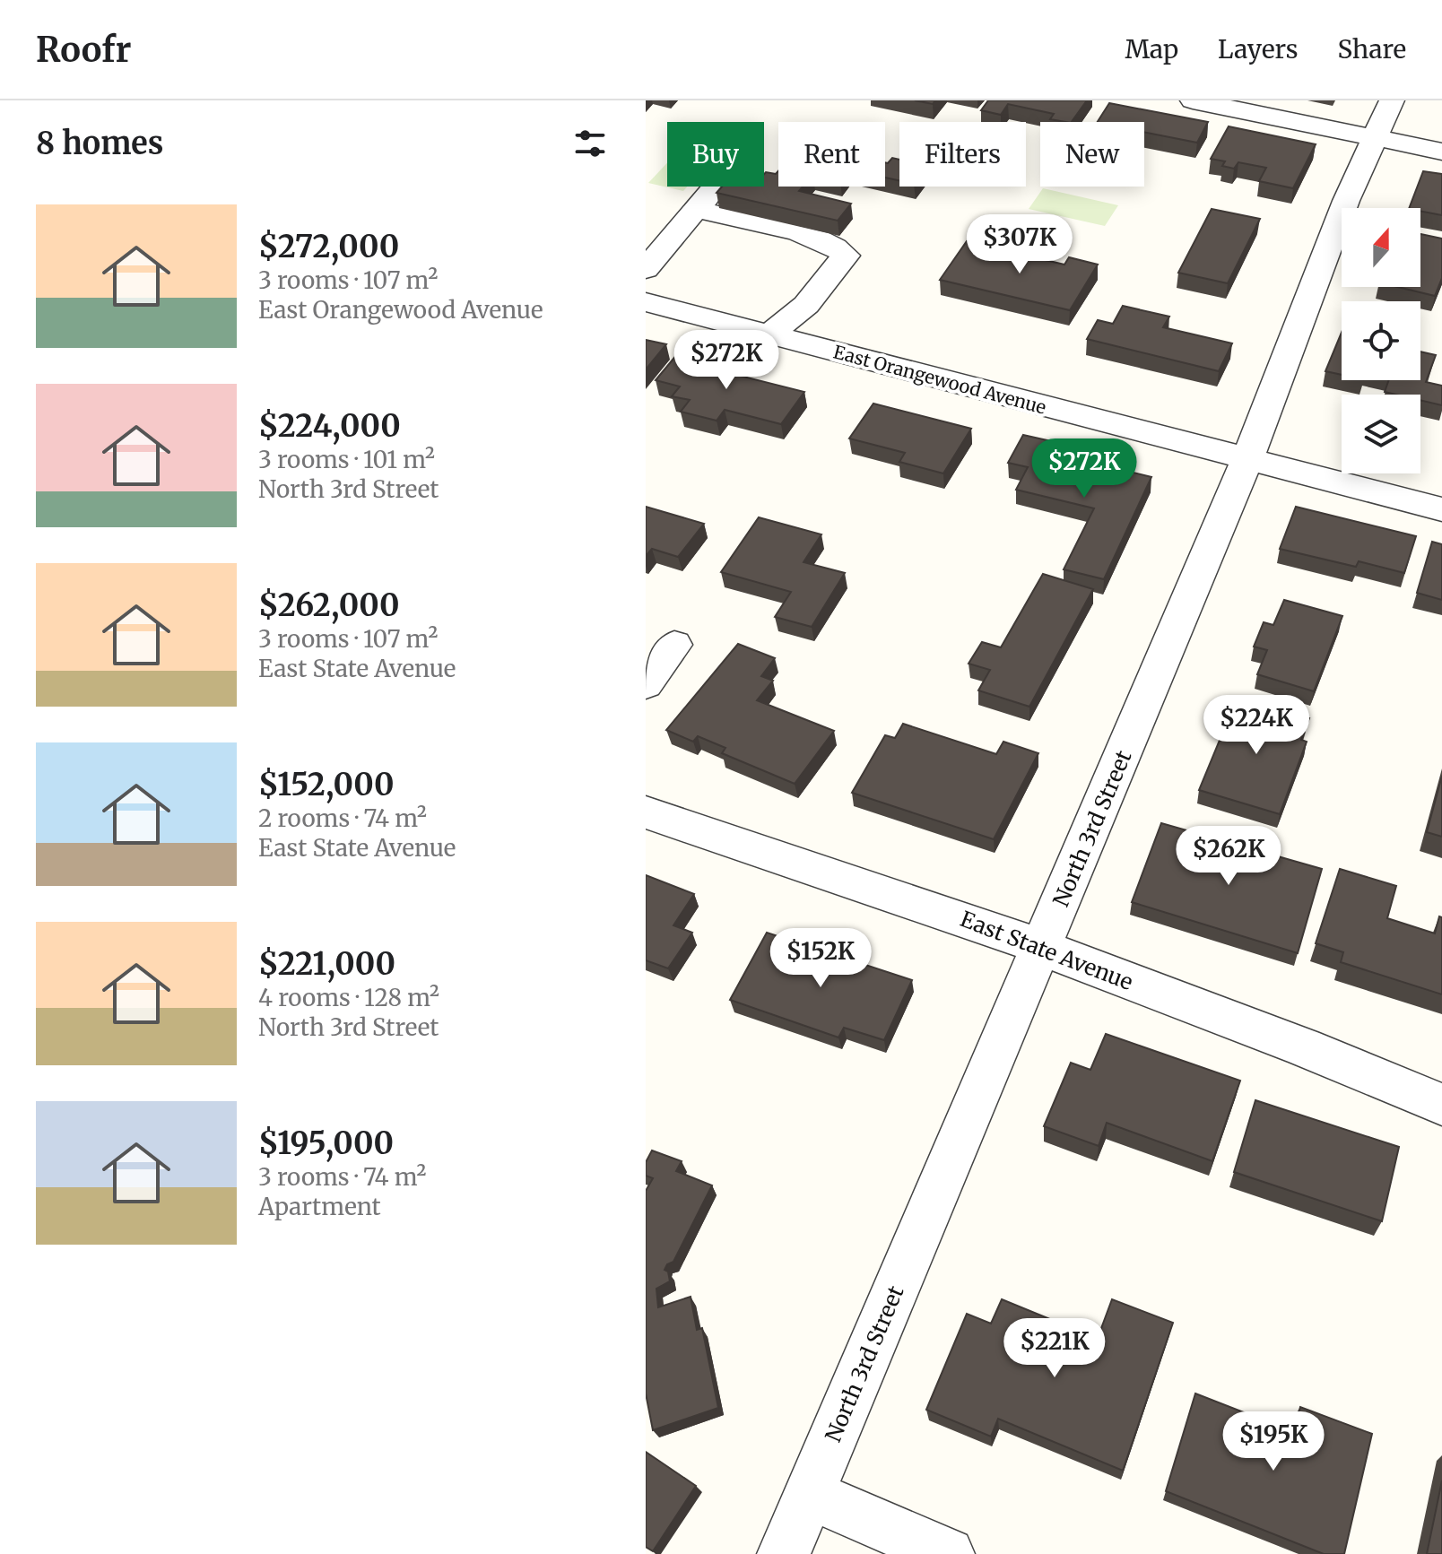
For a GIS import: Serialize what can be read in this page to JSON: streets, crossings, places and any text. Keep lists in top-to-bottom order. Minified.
{"streets":{"street":["East Orangewood Avenue","North 3rd Street","East State Avenue"]},"crossings":[["East Orangewood Avenue","North 3rd Street"],["North 3rd Street","East State Avenue"]],"north":"top","page":{"header":"Roofr","nav":["Map","Layers","Share"],"heading":"8 homes","chip":["Buy","Rent","Filters","New"],"list":[{"name":"$272,000","note":"3 rooms · 107 m² · East Orangewood Avenue"},{"name":"$224,000","note":"3 rooms · 101 m² · North 3rd Street"},{"name":"$262,000","note":"3 rooms · 107 m² · East State Avenue"},{"name":"$152,000","note":"2 rooms · 74 m² · East State Avenue"},{"name":"$221,000","note":"4 rooms · 128 m² · North 3rd Street"},{"name":"$195,000","note":"3 rooms · 74 m² · Apartment"}],"price":["$307K","$272K","$272K","$224K","$262K","$152K","$221K","$195K"]}}
